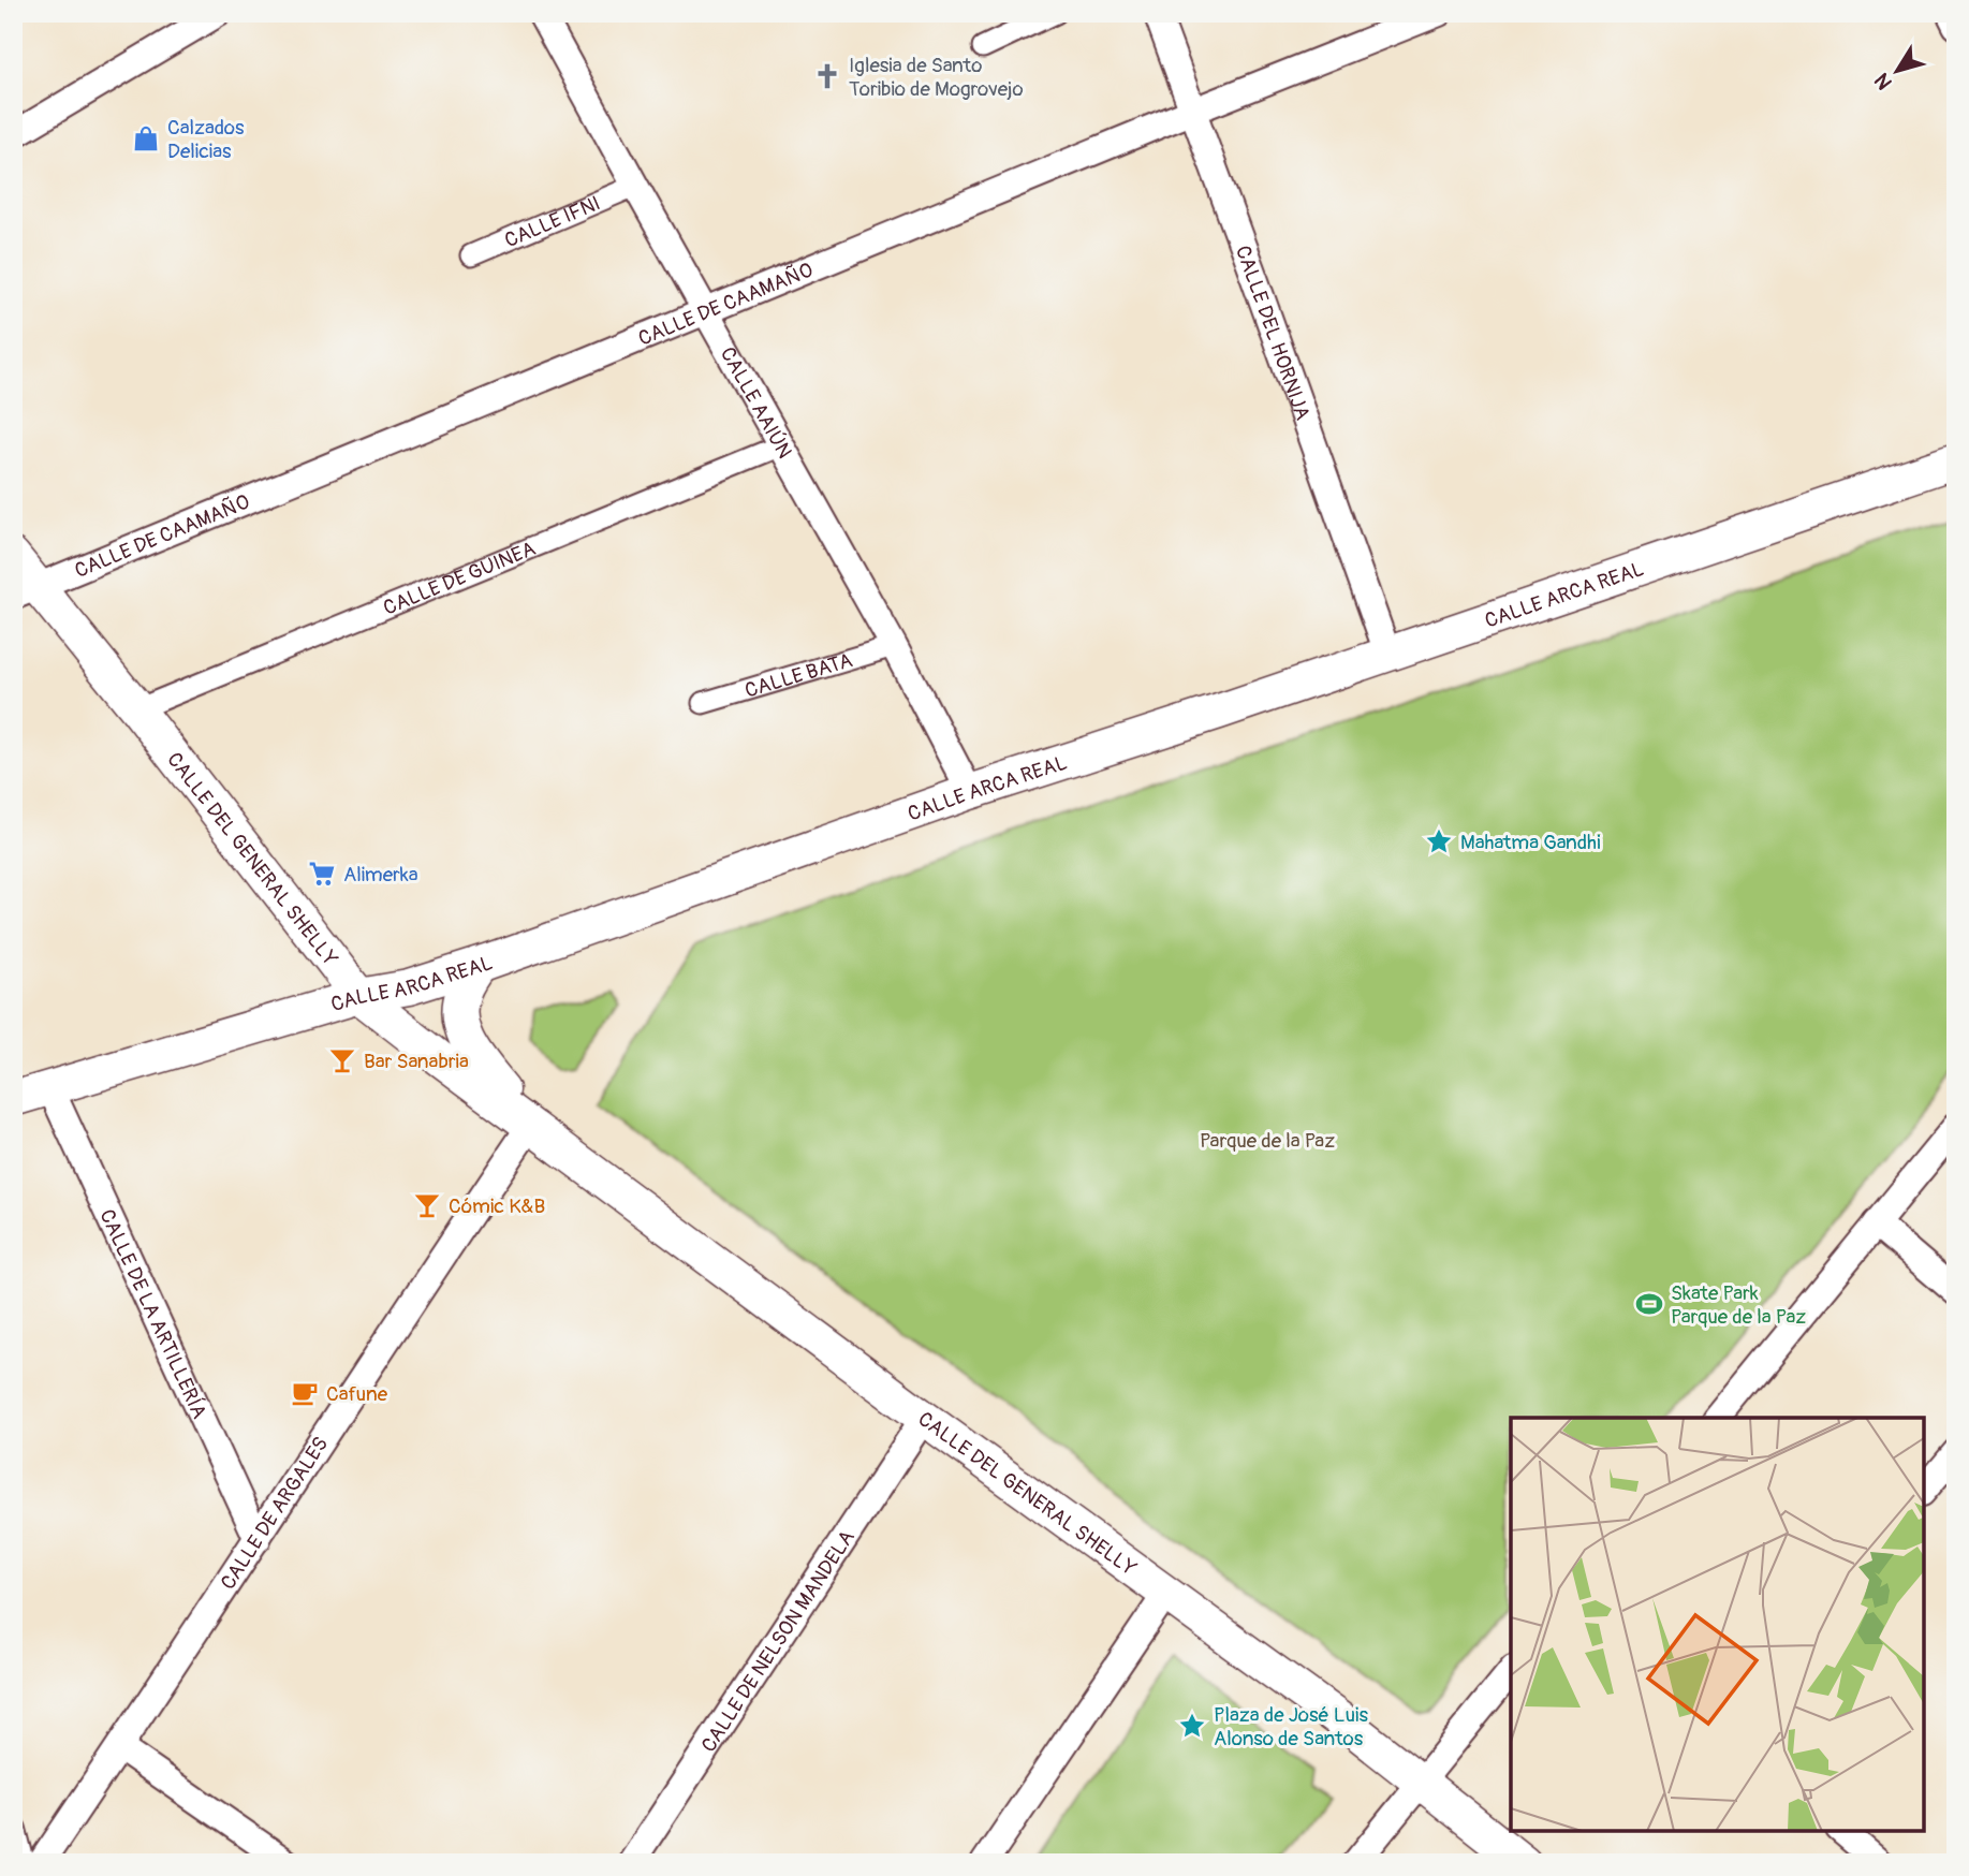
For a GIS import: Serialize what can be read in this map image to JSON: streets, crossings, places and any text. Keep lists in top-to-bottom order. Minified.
{"streets":{"street":["CALLE IFNI","CALLE DE CAAMAÑO","CALLE DEL HORNIJA","CALLE AAIÚN","CALLE DE GUINEA","CALLE ARCA REAL","CALLE BATA","CALLE DEL GENERAL SHELLY","CALLE DE LA ARTILLERÍA","CALLE DE ARGALES","CALLE DE NELSON MANDELA"]},"crossings":[["CALLE IFNI","CALLE AAIÚN"],["CALLE DE CAAMAÑO","CALLE DEL HORNIJA"],["CALLE DE CAAMAÑO","CALLE AAIÚN"],["CALLE DE CAAMAÑO","CALLE DEL GENERAL SHELLY"],["CALLE DEL HORNIJA","CALLE ARCA REAL"],["CALLE AAIÚN","CALLE DE GUINEA"],["CALLE AAIÚN","CALLE ARCA REAL"],["CALLE AAIÚN","CALLE BATA"],["CALLE DE GUINEA","CALLE DEL GENERAL SHELLY"],["CALLE ARCA REAL","CALLE DEL GENERAL SHELLY"],["CALLE ARCA REAL","CALLE DE LA ARTILLERÍA"],["CALLE DEL GENERAL SHELLY","CALLE DE ARGALES"],["CALLE DEL GENERAL SHELLY","CALLE DE NELSON MANDELA"],["CALLE DE LA ARTILLERÍA","CALLE DE ARGALES"]],"parks":["Parque de la Paz"],"places":{"church":["Iglesia de Santo Toribio de Mogrovejo"],"shop":["Calzados Delicias"],"place":["Mahatma Gandhi","Plaza de José Luis Alonso de Santos"],"supermarket":["Alimerka"],"bar":["Bar Sanabria","Cómic K&B"],"sports":["Skate Park Parque de la Paz"],"cafe":["Cafune"]},"north":"bottom left"}
